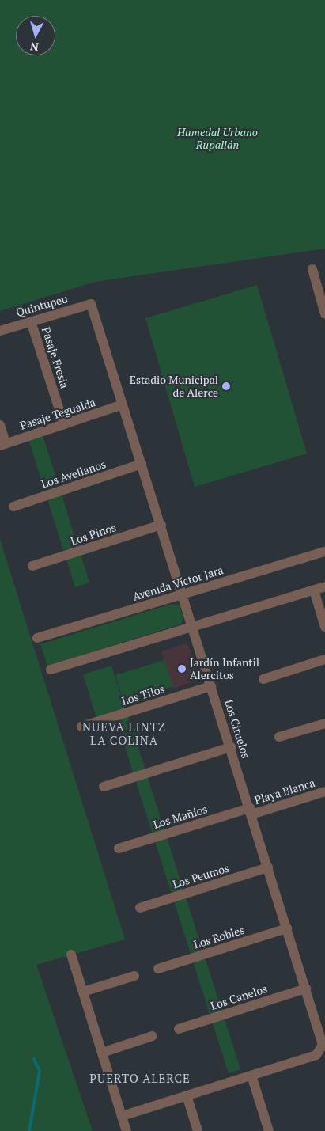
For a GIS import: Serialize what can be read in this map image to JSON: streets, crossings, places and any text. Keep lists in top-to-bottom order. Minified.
{"streets":{"street":["Quintupeu","Pasaje Fresia","Pasaje Tegualda","Los Avellanos","Los Pinos","Avenida Víctor Jara","Los Tilos","Los Ciruelos","Playa Blanca","Los Mañíos","Los Peumos","Los Robles","Los Canelos"]},"crossings":[["Quintupeu","Pasaje Fresia"],["Quintupeu","Los Ciruelos"],["Pasaje Fresia","Pasaje Tegualda"],["Pasaje Tegualda","Los Ciruelos"],["Los Avellanos","Los Ciruelos"],["Los Pinos","Los Ciruelos"],["Avenida Víctor Jara","Los Ciruelos"],["Los Tilos","Los Ciruelos"],["Los Ciruelos","Playa Blanca"],["Los Ciruelos","Los Mañíos"],["Los Ciruelos","Los Peumos"],["Los Ciruelos","Los Robles"],["Los Ciruelos","Los Canelos"],["Playa Blanca","Los Mañíos"]],"districts":["NUEVA LINTZ LA COLINA","PUERTO ALERCE"],"parks":["Humedal Urbano Rupallán"],"places":["Estadio Municipal de Alerce","Jardín Infantil Alercitos"],"north":"bottom"}
